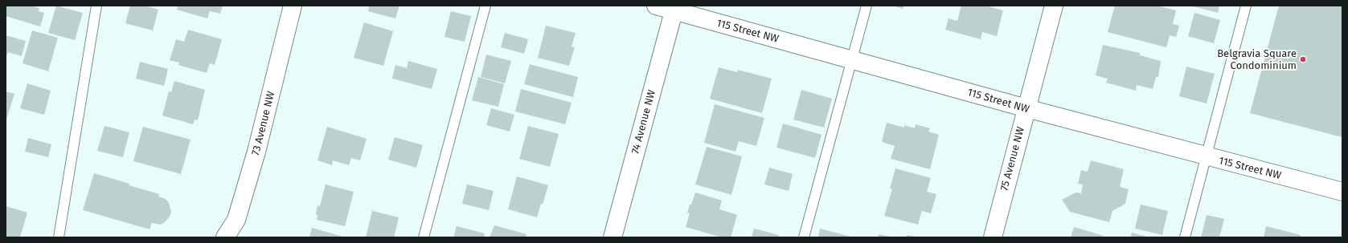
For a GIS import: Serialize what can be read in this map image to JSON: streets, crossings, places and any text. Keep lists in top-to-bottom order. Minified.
{"streets":{"street":["115 Street NW","74 Avenue NW","73 Avenue NW","75 Avenue NW"]},"crossings":[["115 Street NW","74 Avenue NW"],["115 Street NW","75 Avenue NW"]],"places":["Belgravia Square Condominium"]}
